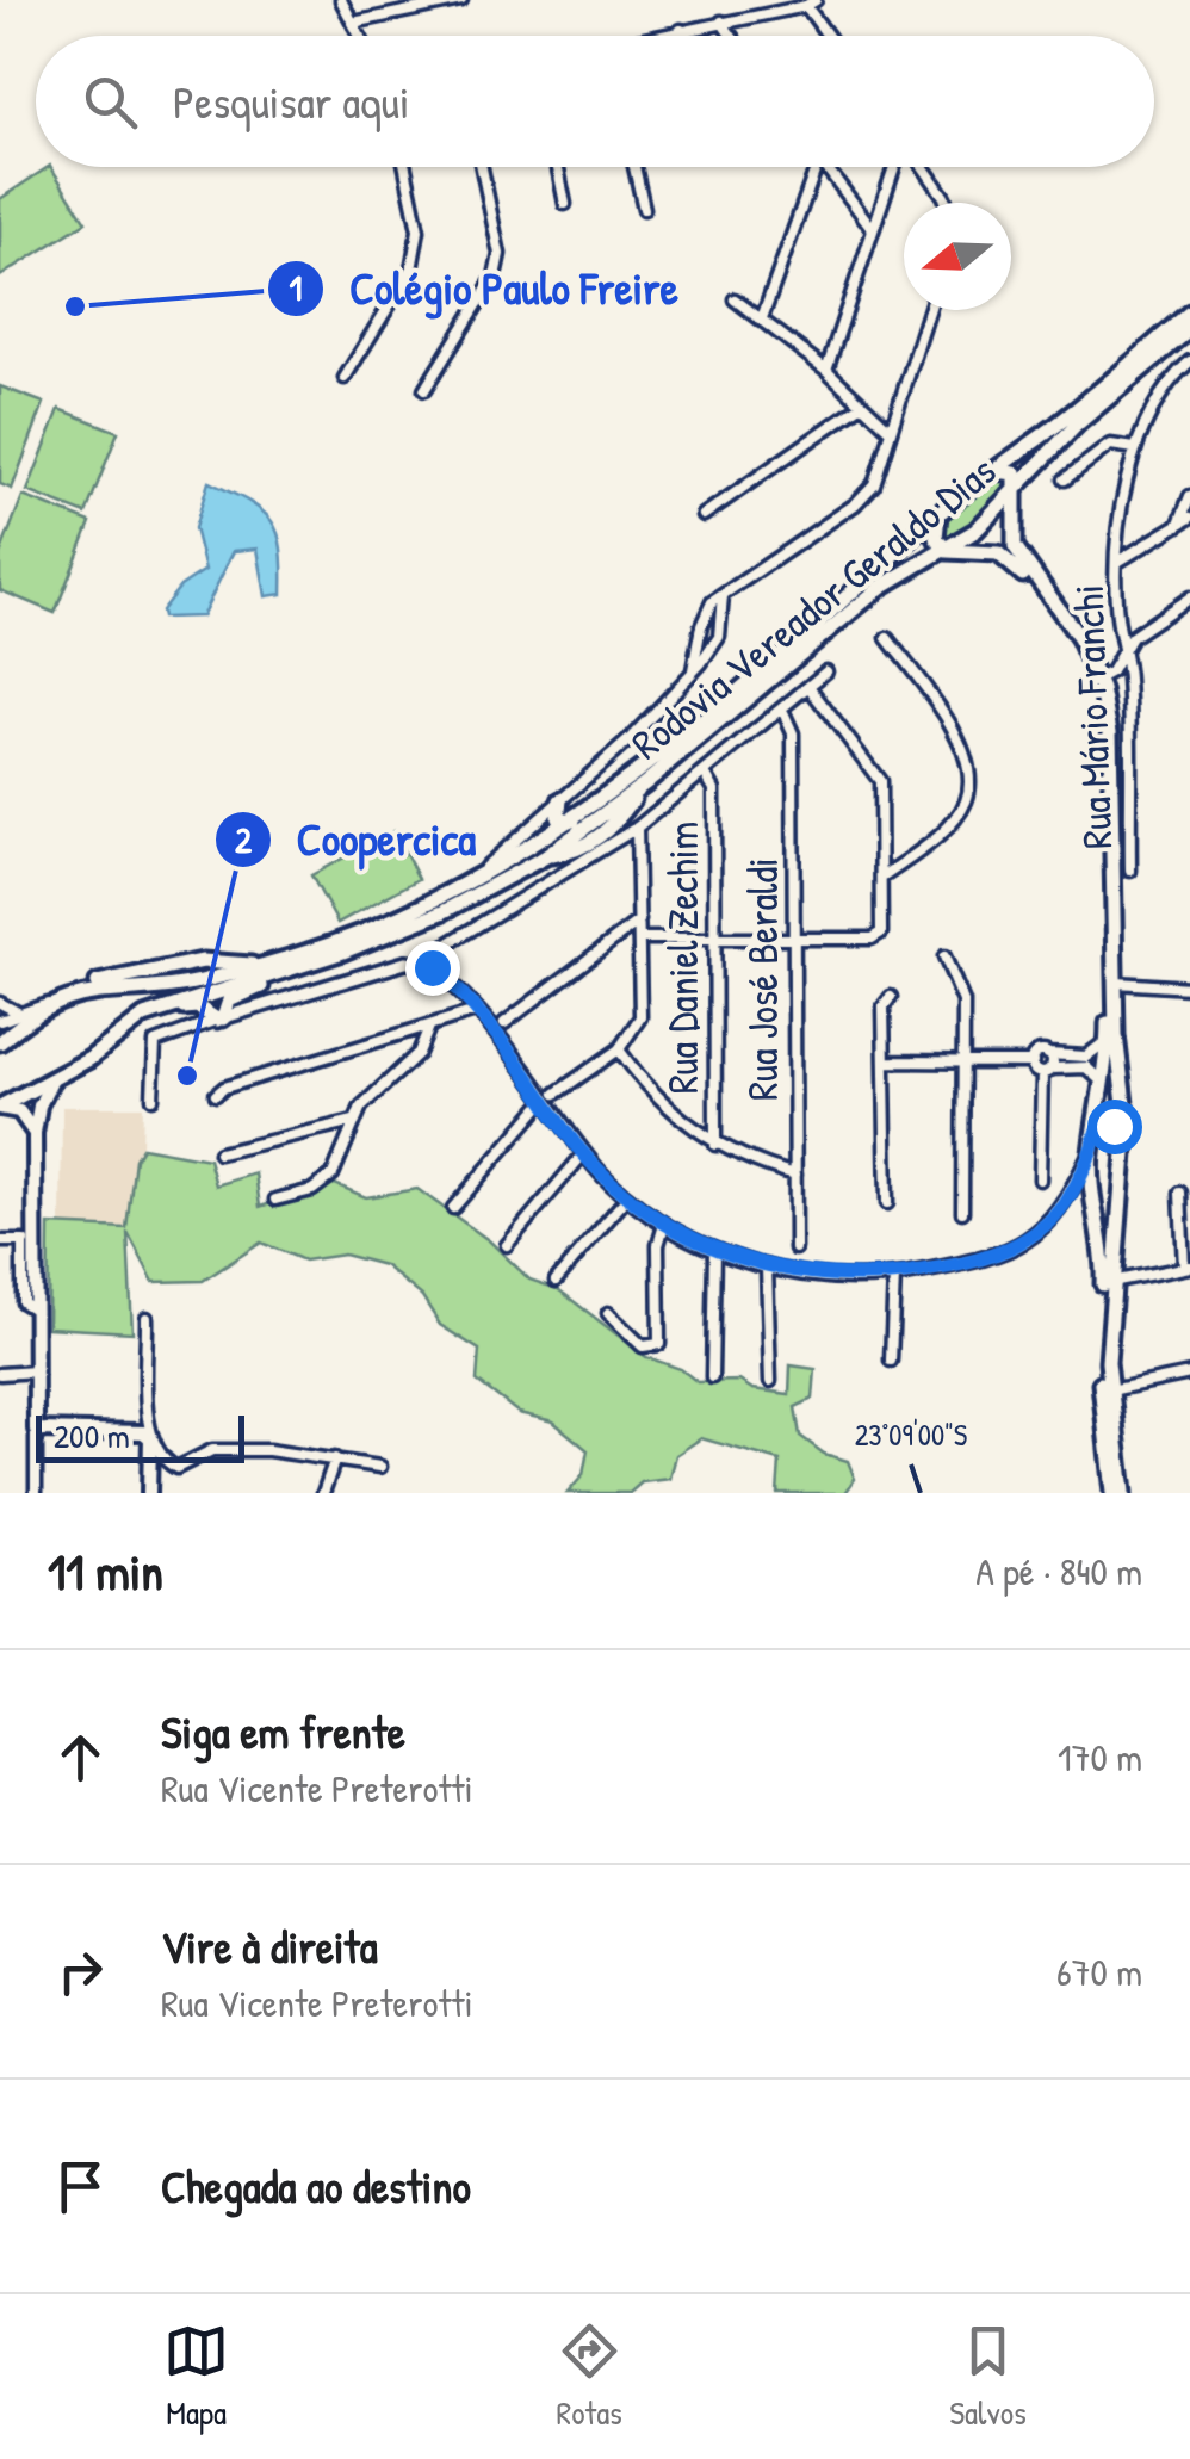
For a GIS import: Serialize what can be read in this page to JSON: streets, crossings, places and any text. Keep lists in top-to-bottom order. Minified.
{"streets":{"main road":["Rodovia Vereador Geraldo Dias"],"street":["Rua Mário Franchi","Rua Daniel Zechim","Rua José Beraldi"]},"places":["Colégio Paulo Freire","Coopercica"],"scale_bar":"200 m","north":"left","page":{"search":"Pesquisar aqui","scale":"200 m","heading":["11 min","A pé · 840 m"],"list":[["Siga em frente","Rua Vicente Preterotti","170 m"],["Vire à direita","Rua Vicente Preterotti","670 m"],"Chegada ao destino"],"nav":["Mapa","Rotas","Salvos"]},"coordinates":["23°09'00\"S"]}
